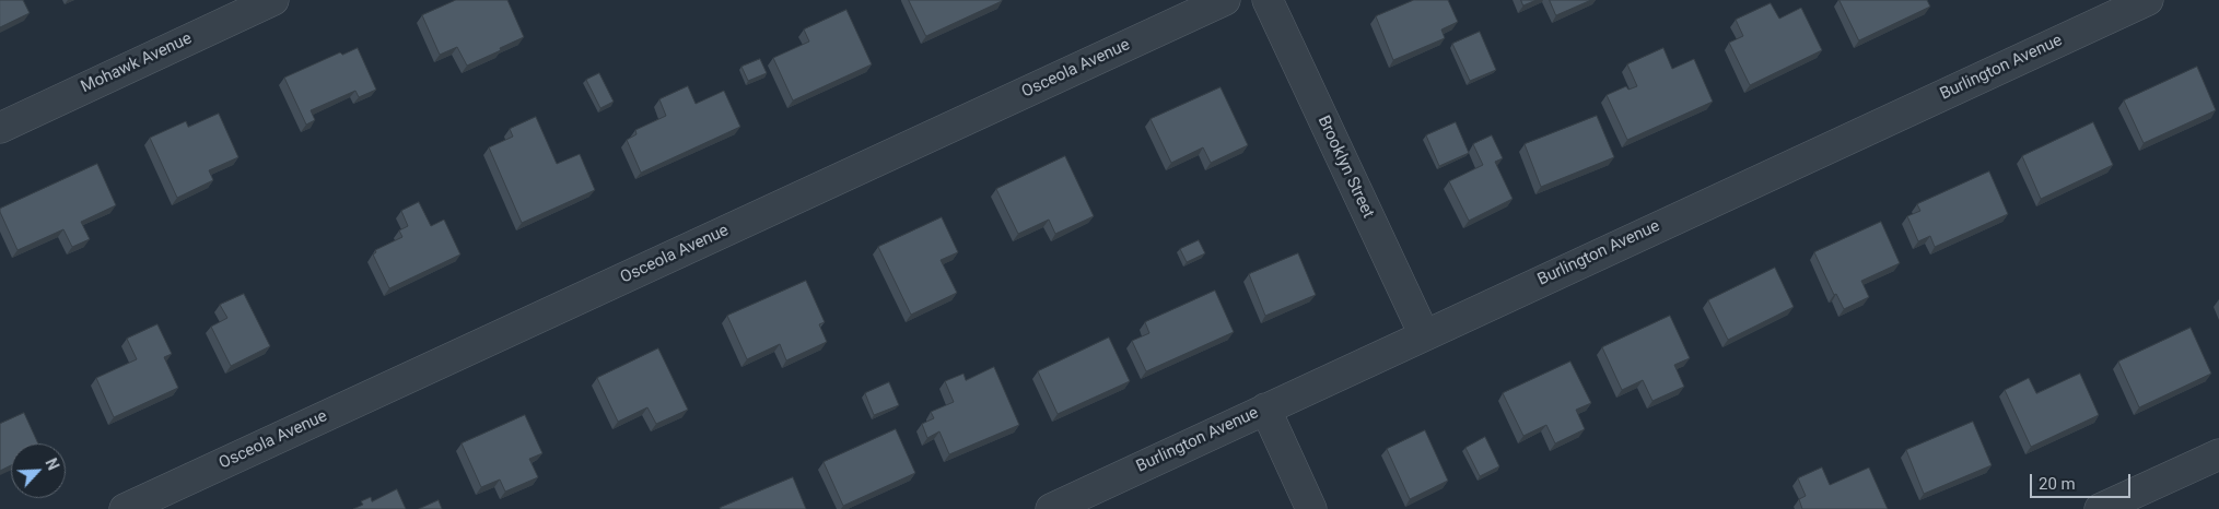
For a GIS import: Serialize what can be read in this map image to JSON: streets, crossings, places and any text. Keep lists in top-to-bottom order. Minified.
{"streets":{"street":["Mohawk Avenue","Burlington Avenue","Osceola Avenue","Brooklyn Street"]},"crossings":[["Burlington Avenue","Brooklyn Street"]],"scale_bar":"20 m","north":"top right"}
